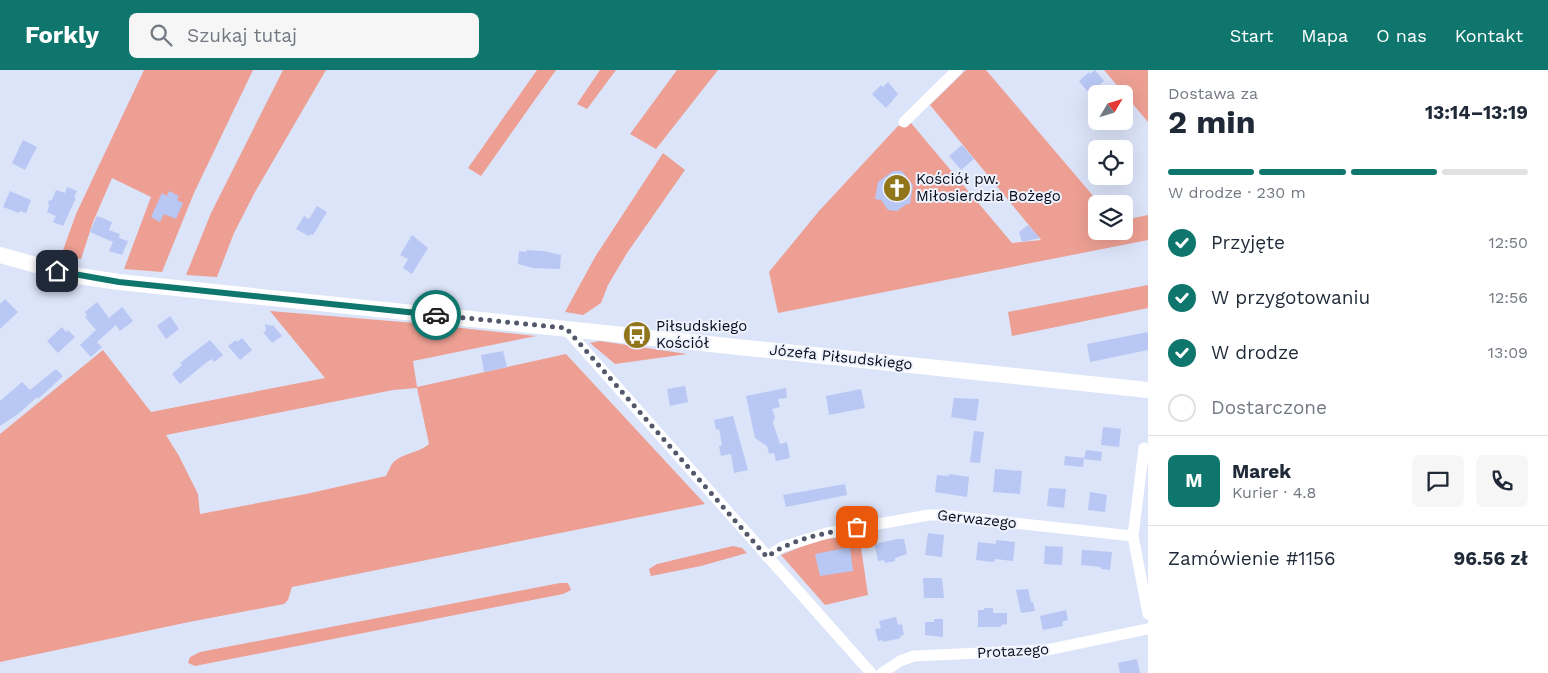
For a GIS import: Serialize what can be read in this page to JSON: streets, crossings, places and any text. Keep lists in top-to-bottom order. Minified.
{"streets":{"street":["Józefa Piłsudskiego","Gerwazego","Protazego"]},"places":{"church":["Kościół pw. Miłosierdzia Bożego"],"bus stop":["Piłsudskiego Kościół"]},"north":"top right","page":{"header":"Forkly","search":"Szukaj tutaj","nav":["Start","Mapa","O nas","Kontakt"],"heading":["2 min","Dostawa za","13:14–13:19"],"panel":["Marek","Kurier · 4.8","Zamówienie #1156","96.56 zł"],"bar":"W drodze · 230 m","list":[["Przyjęte","12:50"],["W przygotowaniu","12:56"],["W drodze","13:09"],"Dostarczone"],"round":"M"}}
